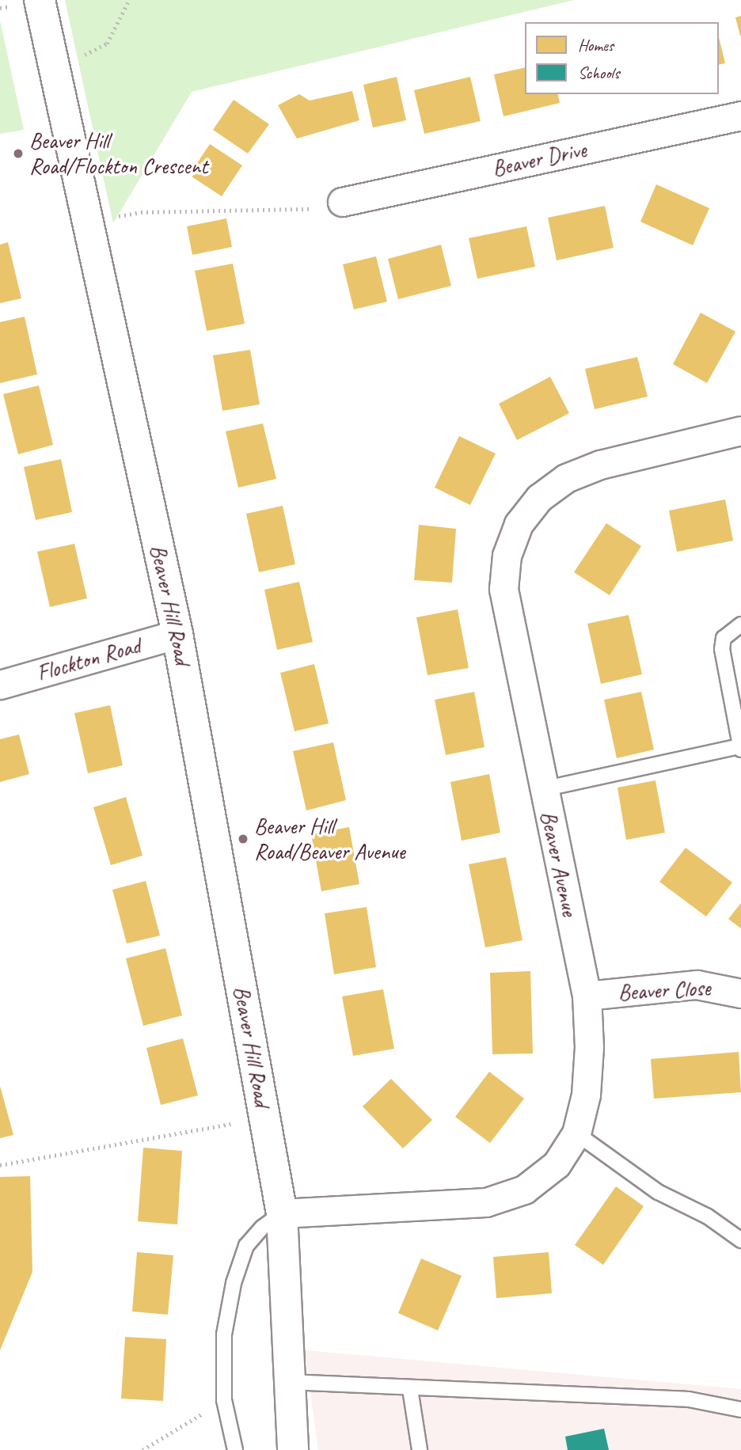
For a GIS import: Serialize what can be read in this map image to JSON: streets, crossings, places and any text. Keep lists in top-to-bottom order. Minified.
{"streets":{"main road":["Beaver Hill Road"],"street":["Beaver Drive","Flockton Road","Beaver Avenue","Beaver Close"]},"crossings":[["Beaver Hill Road","Flockton Road"],["Beaver Hill Road","Beaver Avenue"],["Beaver Avenue","Beaver Close"]],"places":["Beaver Hill Road/Flockton Crescent","Beaver Hill Road/Beaver Avenue"],"legend":["Homes","Schools"]}
